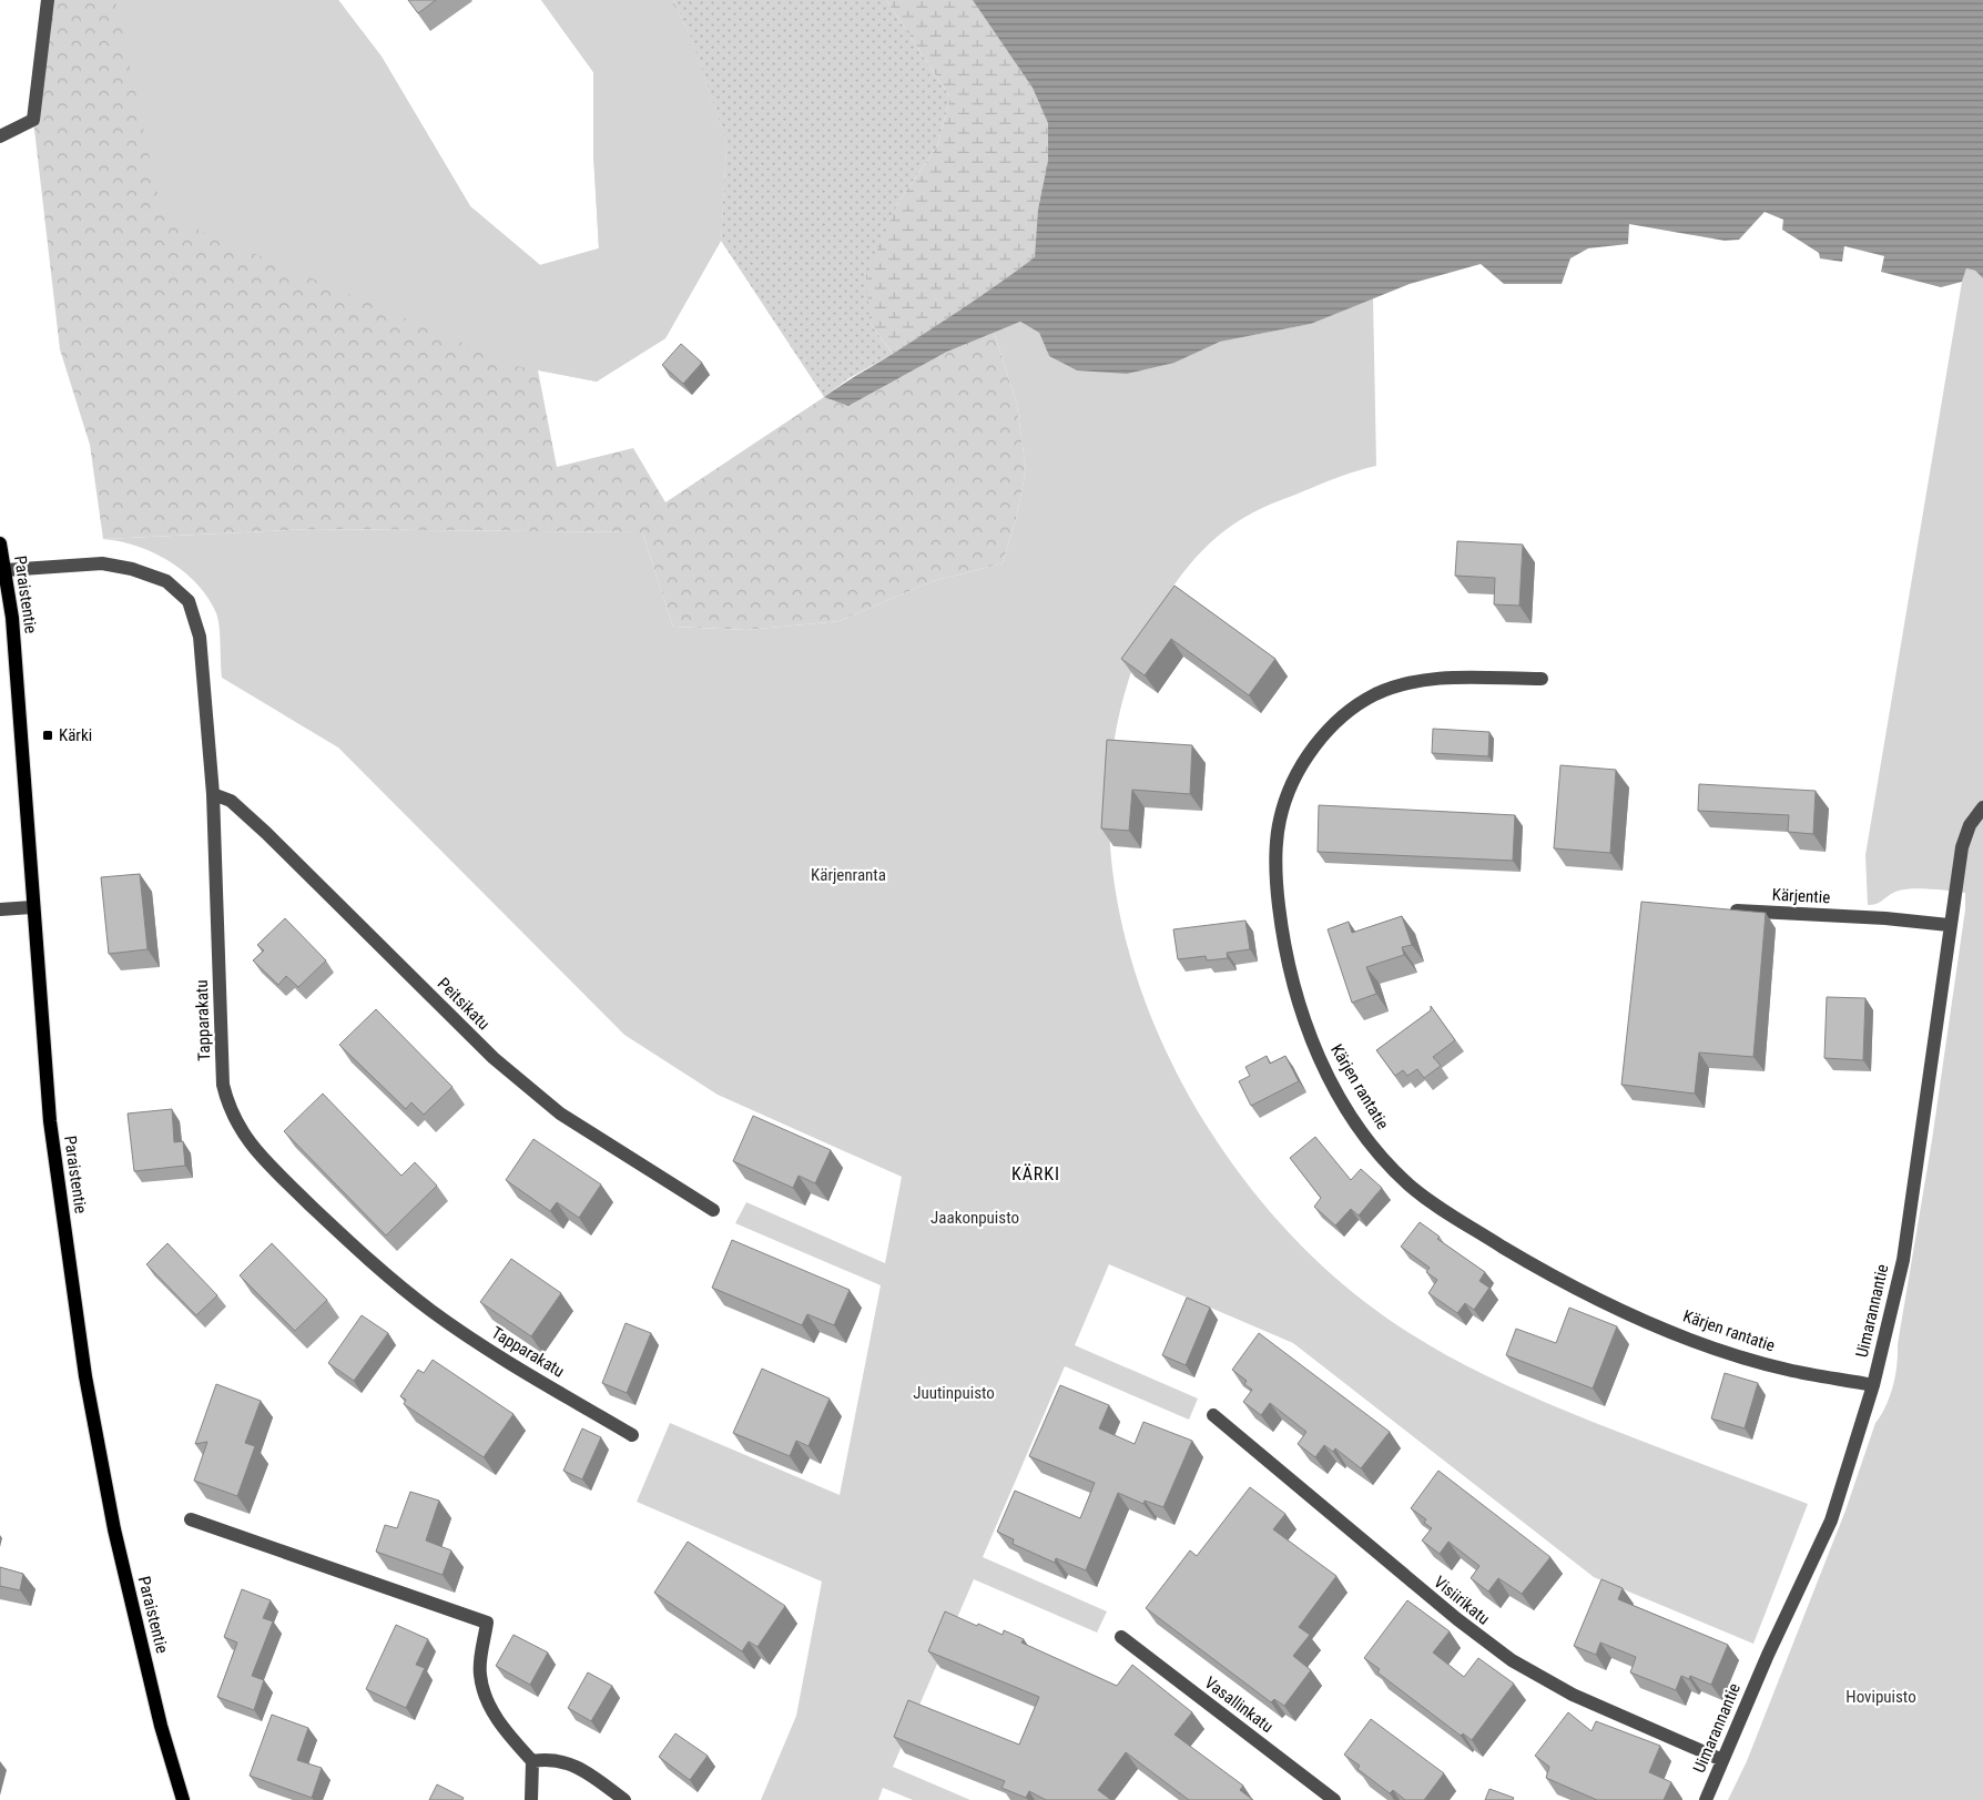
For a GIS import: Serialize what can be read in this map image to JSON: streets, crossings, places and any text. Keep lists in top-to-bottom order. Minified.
{"streets":{"main road":["Paraistentie"],"street":["Kärjentie","Peitsikatu","Tapparakatu","Kärjen rantatie","Uimarannantie","Visiirikatu","Vasallinkatu"]},"crossings":[["Paraistentie","Tapparakatu"],["Kärjentie","Uimarannantie"],["Peitsikatu","Tapparakatu"],["Kärjen rantatie","Uimarannantie"],["Uimarannantie","Visiirikatu"]],"districts":["KÄRKI"],"parks":["Kärjenranta","Jaakonpuisto","Juutinpuisto","Hovipuisto"],"places":{"transit":["Kärki"]}}
